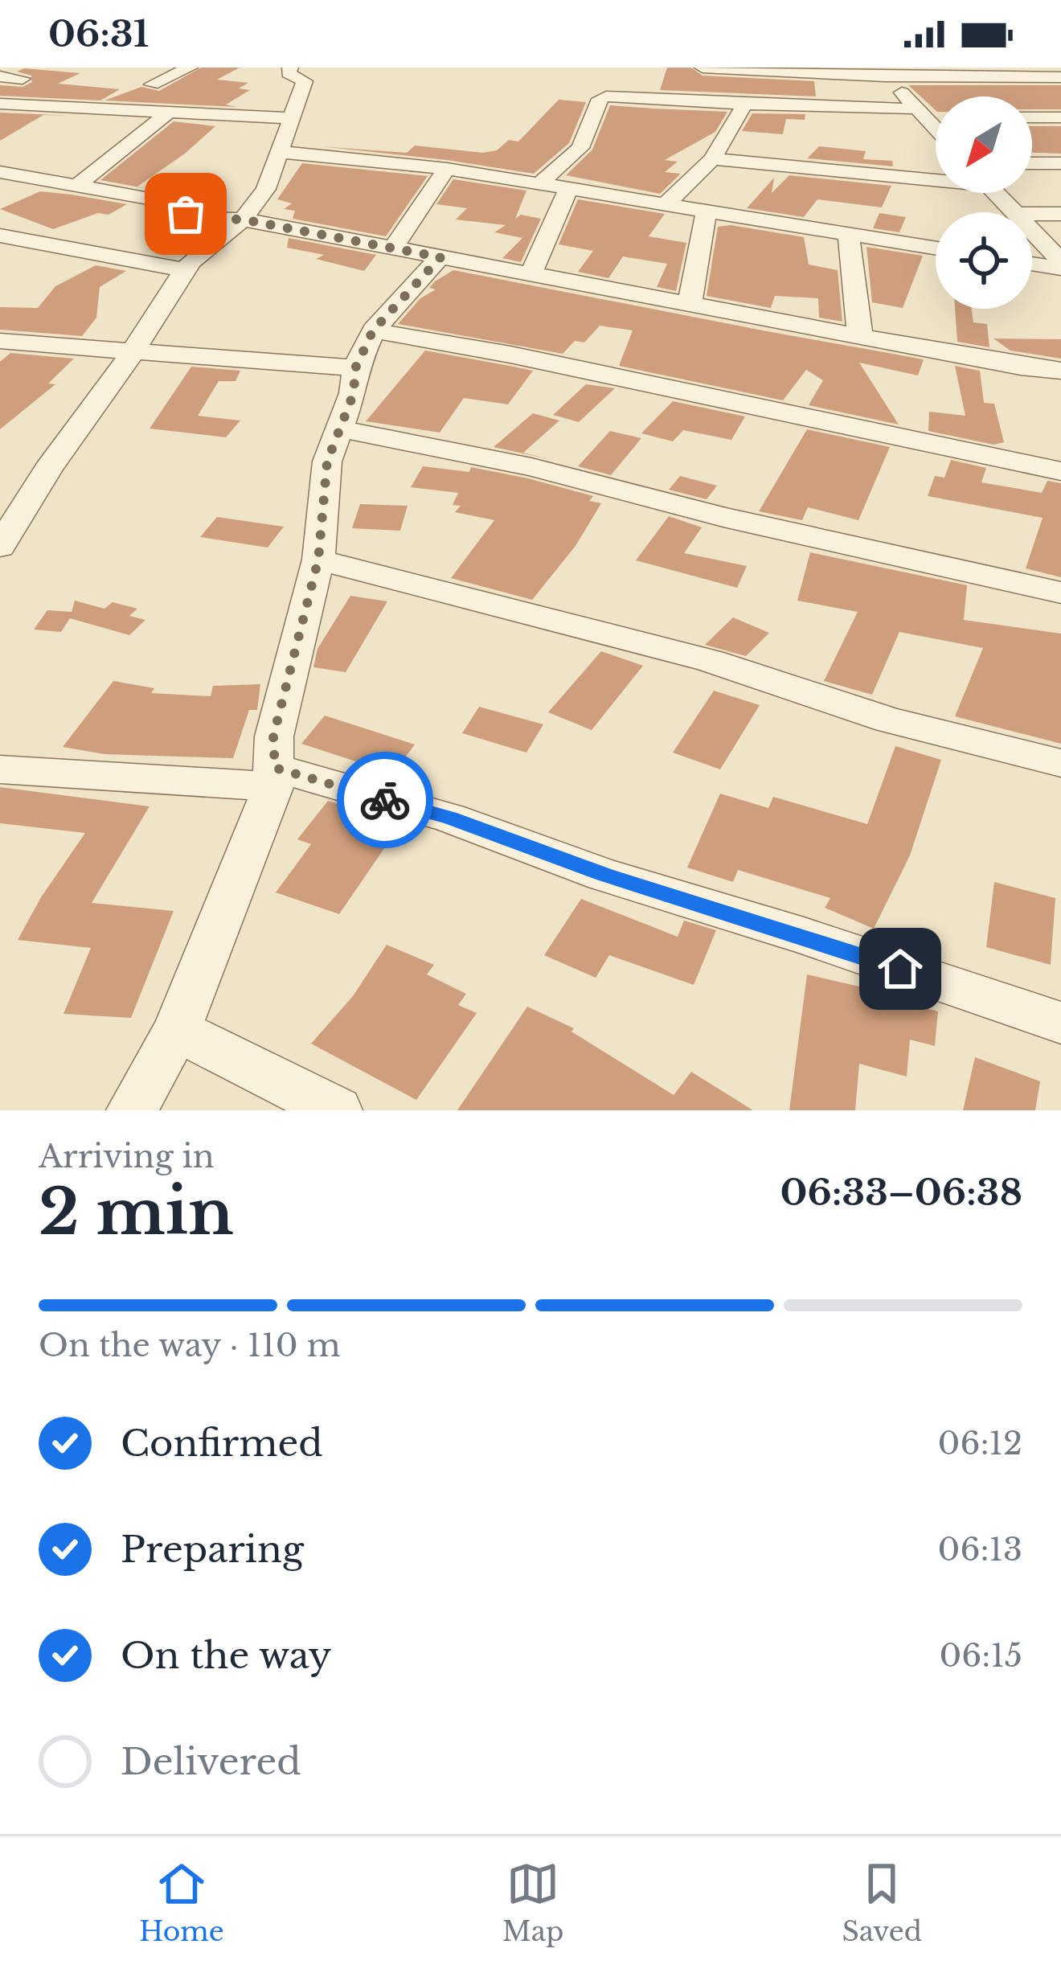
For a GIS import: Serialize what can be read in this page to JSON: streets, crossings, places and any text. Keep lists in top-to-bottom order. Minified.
{"north":"bottom left","page":{"status":"06:31","heading":["2 min","Arriving in","06:33–06:38"],"bar":"On the way · 110 m","list":[["Confirmed","06:12"],["Preparing","06:13"],["On the way","06:15"],"Delivered"],"tabs":["Home","Map","Saved"]}}
